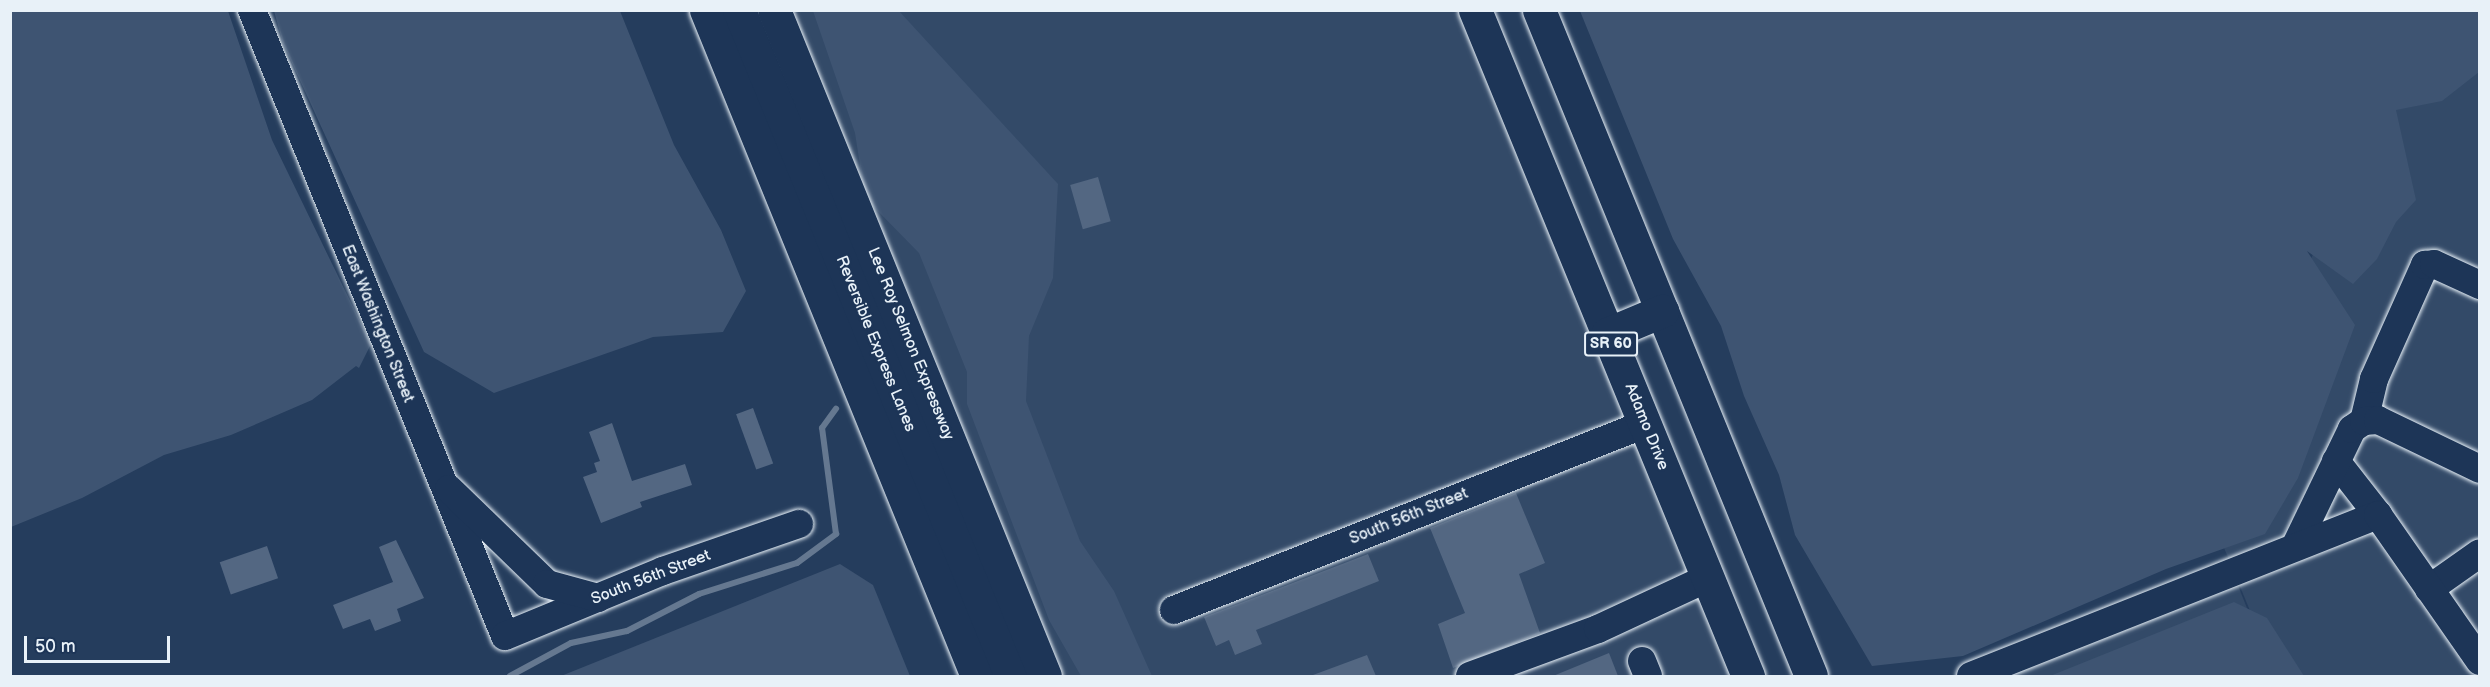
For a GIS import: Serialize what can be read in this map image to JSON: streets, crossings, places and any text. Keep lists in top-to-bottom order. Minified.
{"streets":{"main road":["Reversible Express Lanes","Lee Roy Selmon Expressway","SR 60","Adamo Drive"],"street":["East Washington Street","South 56th Street"]},"crossings":[["East Washington Street","South 56th Street"],["Adamo Drive","South 56th Street"]],"scale_bar":"50 m"}
